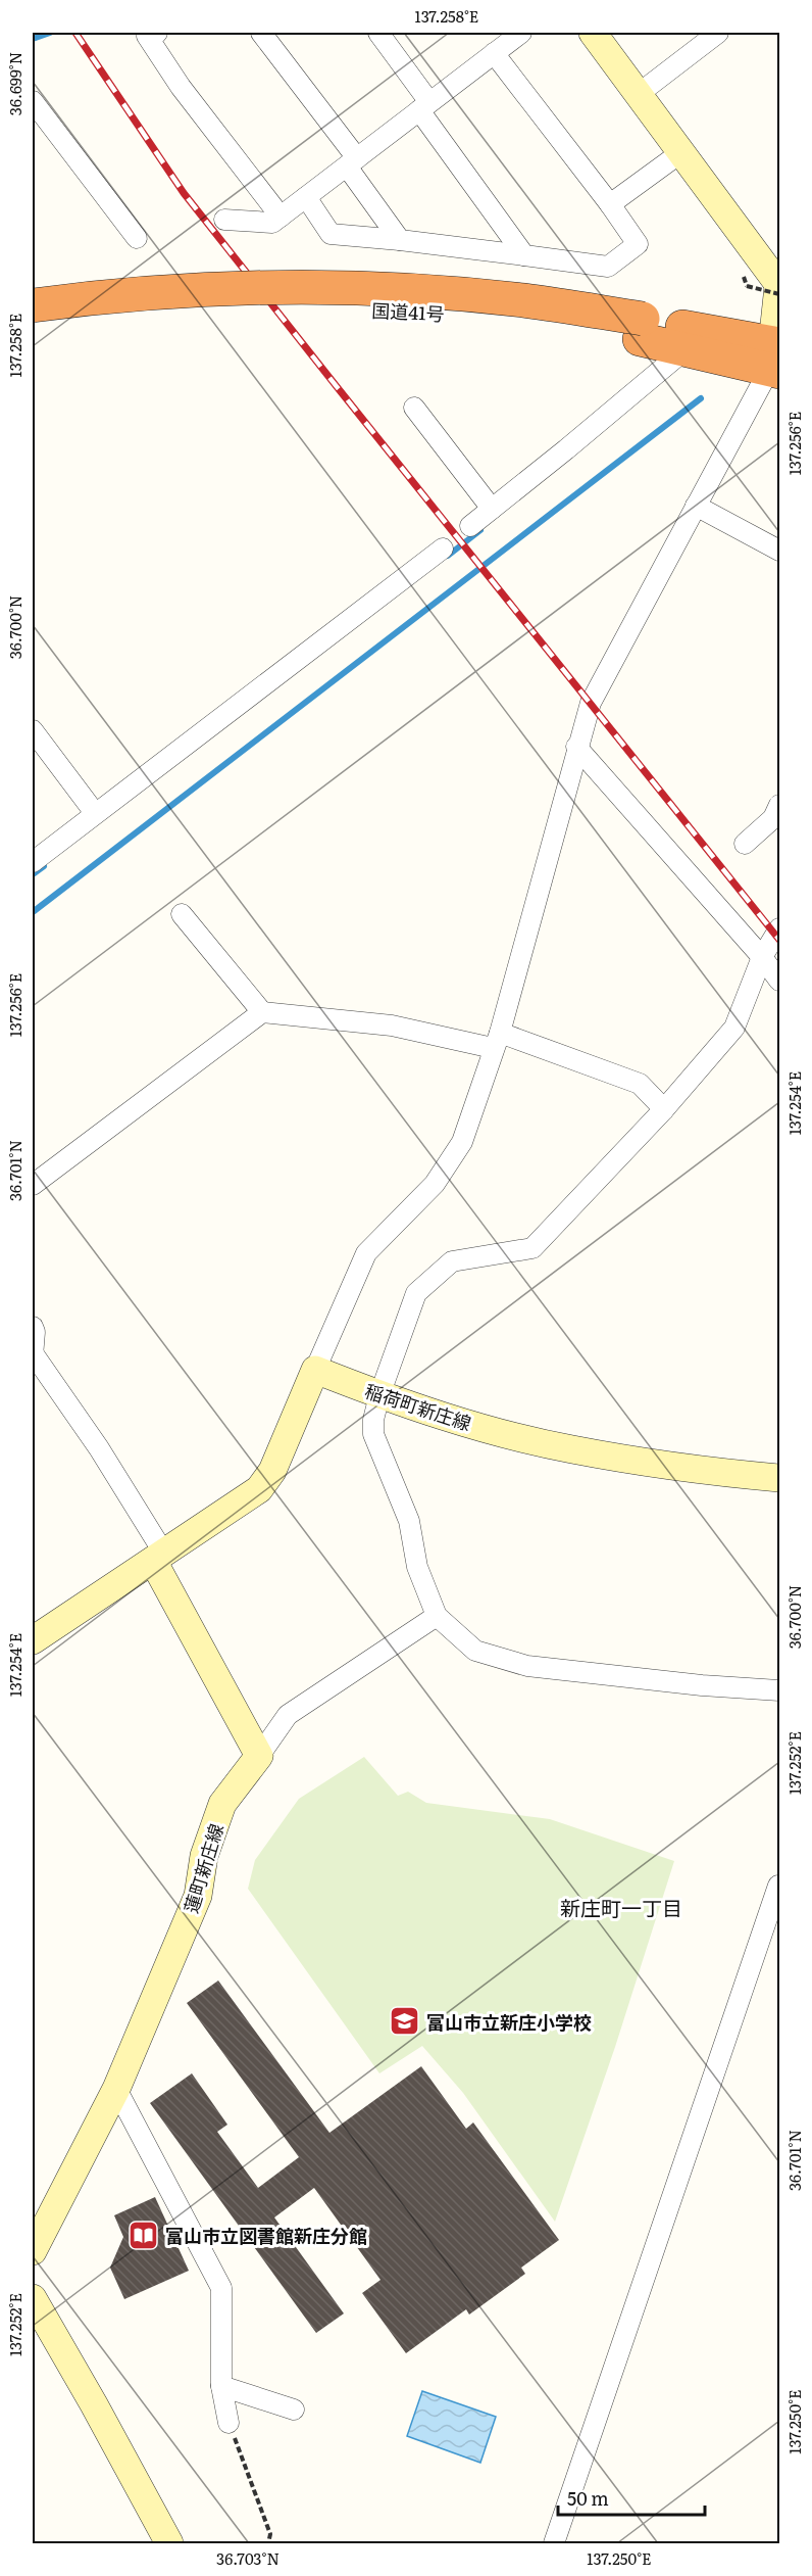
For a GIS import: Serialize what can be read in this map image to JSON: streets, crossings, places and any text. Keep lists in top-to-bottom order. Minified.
{"streets":{"highway":["国道41号"],"main road":["稲荷町新庄線","蓮町新庄線"]},"districts":["新庄町一丁目"],"places":{"school or university":["富山市立新庄小学校"],"library":["富山市立図書館新庄分館"]},"scale_bar":"50 m","coordinates":["137.258°E","36.699°N","137.256°E","36.700°N","137.254°E","36.701°N","137.252°E","137.250°E","36.703°N"]}
